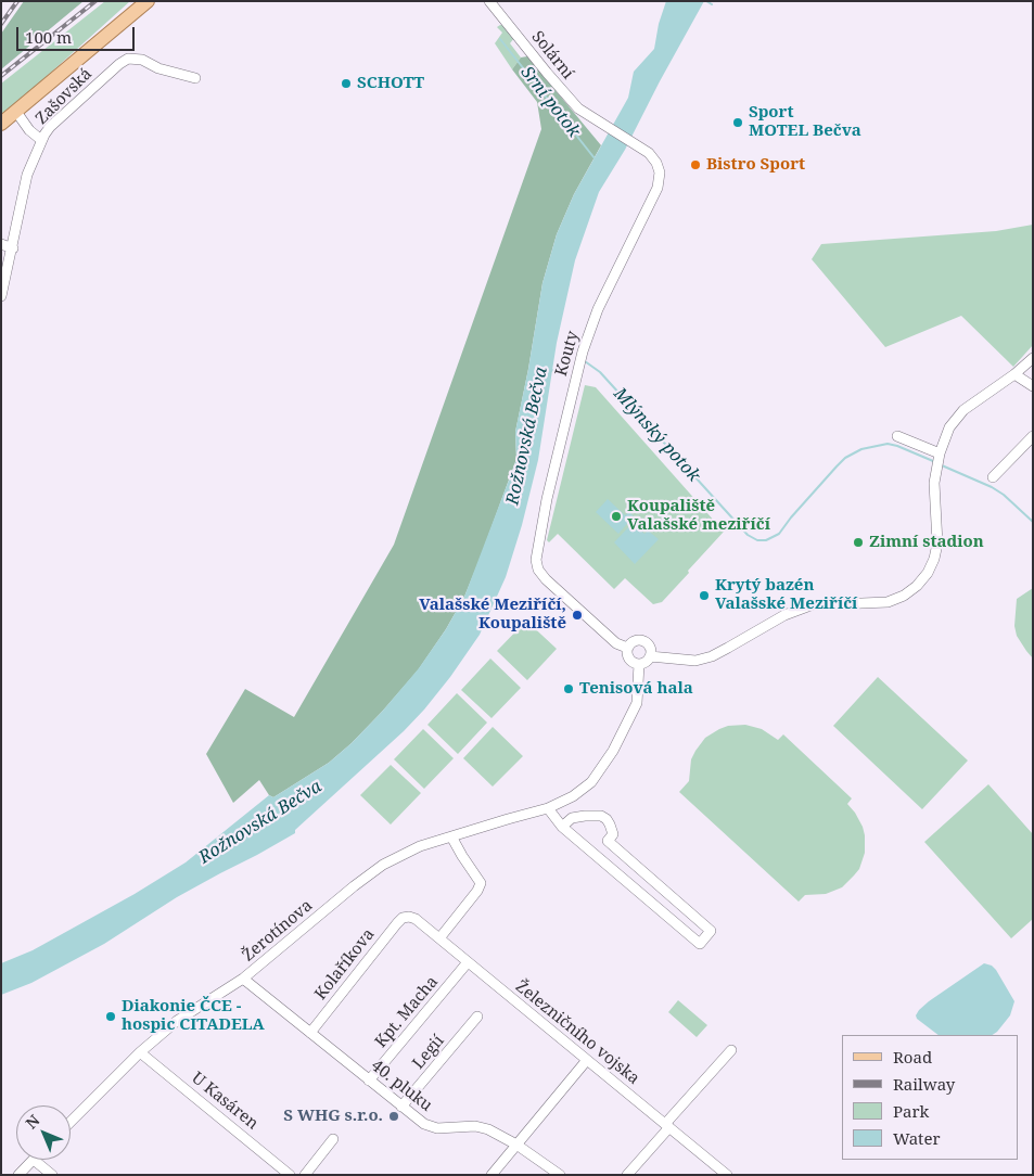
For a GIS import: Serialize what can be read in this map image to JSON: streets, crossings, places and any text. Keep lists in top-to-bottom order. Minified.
{"streets":{"street":["Solární","Zašovská","Kouty","Žerotínova","Kolaříkova","Kpt. Macha","Železničního vojska","Legií","40. pluku","U Kasáren"]},"crossings":[["Solární","Kouty"],["Kouty","Žerotínova"],["Žerotínova","40. pluku"],["Žerotínova","U Kasáren"],["Kolaříkova","Železničního vojska"],["Kolaříkova","40. pluku"],["Kpt. Macha","Železničního vojska"],["Kpt. Macha","40. pluku"],["Legií","40. pluku"]],"water":["Srní potok","Mlýnský potok","Rožnovská Bečva"],"places":["SCHOTT","Sport MOTEL Bečva","Bistro Sport","Koupaliště Valašské meziříčí","Zimní stadion","Krytý bazén Valašské Meziříčí","Valašské Meziříčí, Koupaliště","Tenisová hala","Diakonie ČCE - hospic CITADELA","S WHG s.r.o."],"legend":["Road","Railway","Park","Water"],"scale_bar":"100 m","north":"top left"}
